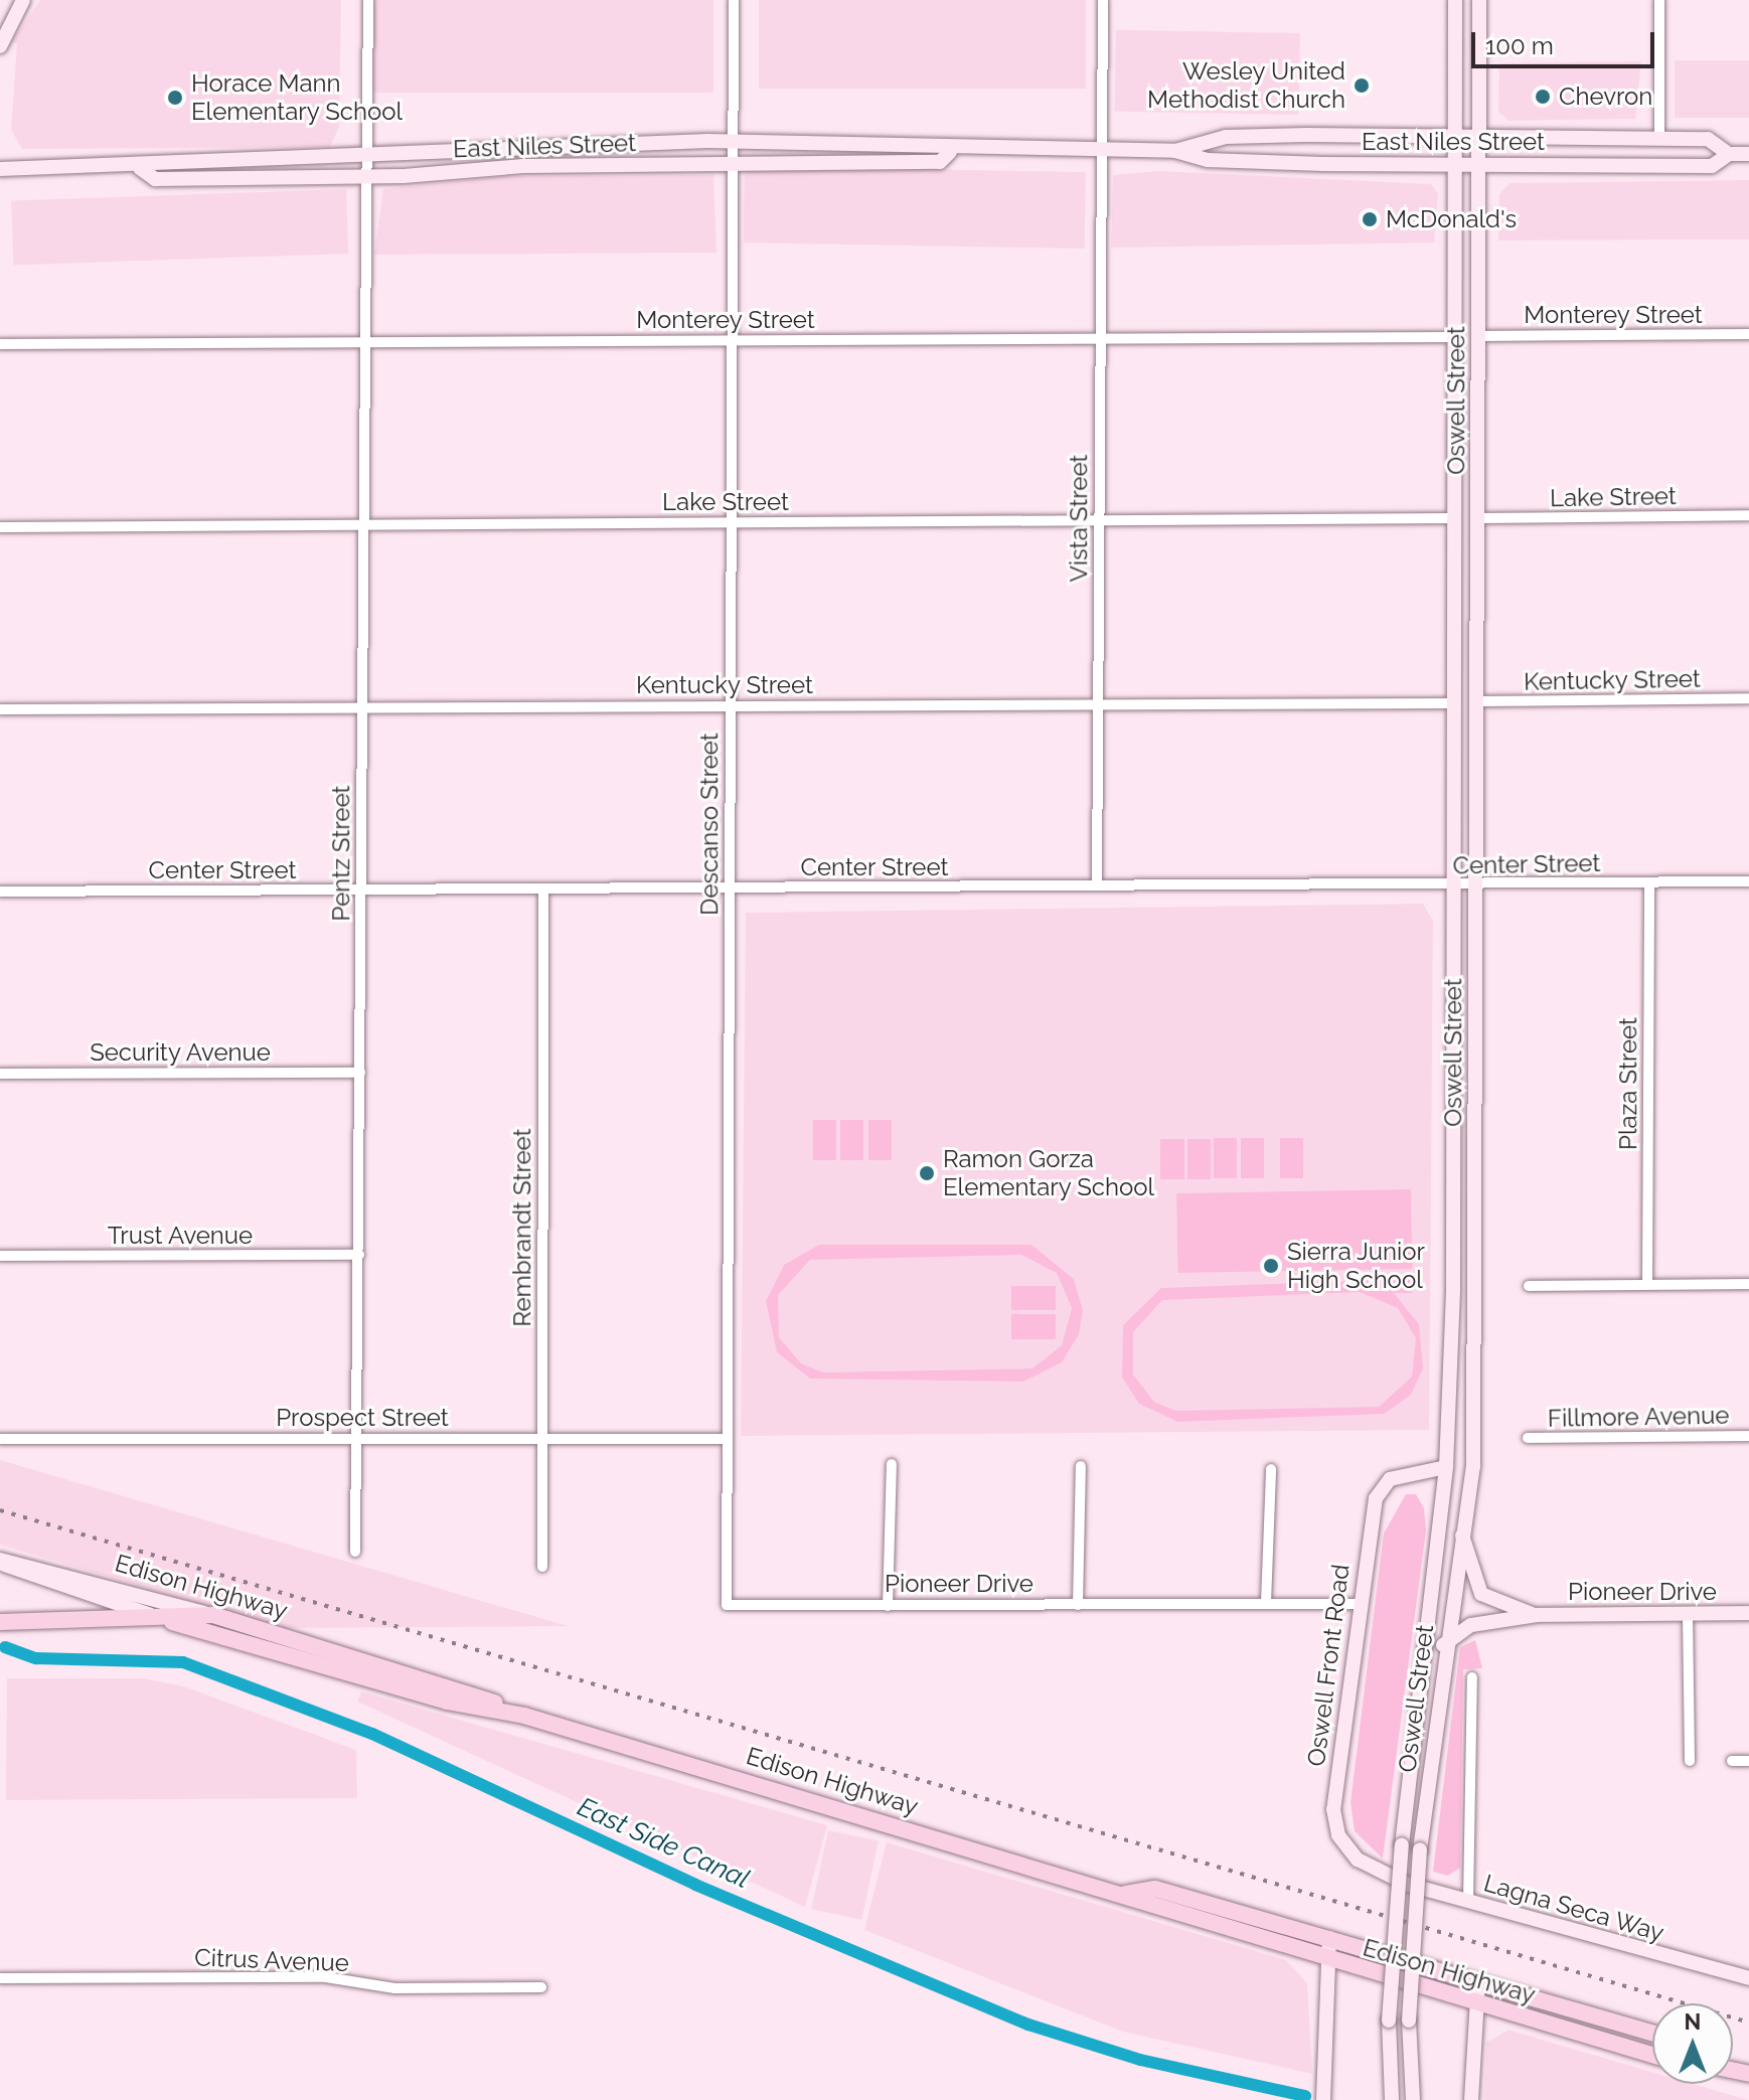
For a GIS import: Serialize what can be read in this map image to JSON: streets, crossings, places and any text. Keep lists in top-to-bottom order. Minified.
{"streets":{"main road":["East Niles Street","Oswell Street","Pioneer Drive","Edison Highway","Oswell Front Road","Lagna Seca Way"],"street":["Monterey Street","Lake Street","Vista Street","Kentucky Street","Descanso Street","Pentz Street","Center Street","Security Avenue","Plaza Street","Rembrandt Street","Trust Avenue","Fillmore Avenue","Prospect Street","Citrus Avenue"]},"crossings":[["East Niles Street","Oswell Street"],["East Niles Street","Vista Street"],["East Niles Street","Descanso Street"],["East Niles Street","Pentz Street"],["Monterey Street","Oswell Street"],["Monterey Street","Vista Street"],["Monterey Street","Descanso Street"],["Monterey Street","Pentz Street"],["Oswell Street","Lake Street"],["Oswell Street","Kentucky Street"],["Oswell Street","Center Street"],["Oswell Street","Pioneer Drive"],["Oswell Street","Oswell Front Road"],["Lake Street","Vista Street"],["Lake Street","Descanso Street"],["Lake Street","Pentz Street"],["Vista Street","Kentucky Street"],["Vista Street","Center Street"],["Kentucky Street","Descanso Street"],["Kentucky Street","Pentz Street"],["Descanso Street","Center Street"],["Descanso Street","Prospect Street"],["Descanso Street","Pioneer Drive"],["Pentz Street","Center Street"],["Pentz Street","Security Avenue"],["Pentz Street","Trust Avenue"],["Pentz Street","Prospect Street"],["Center Street","Plaza Street"],["Center Street","Rembrandt Street"],["Rembrandt Street","Prospect Street"],["Prospect Street","Pioneer Drive"],["Pioneer Drive","Oswell Front Road"],["Oswell Front Road","Lagna Seca Way"]],"water":["East Side Canal"],"places":["Wesley United Methodist Church","Chevron","Horace Mann Elementary School","McDonald's","Ramon Gorza Elementary School","Sierra Junior High School"],"scale_bar":"100 m","north":"top"}
